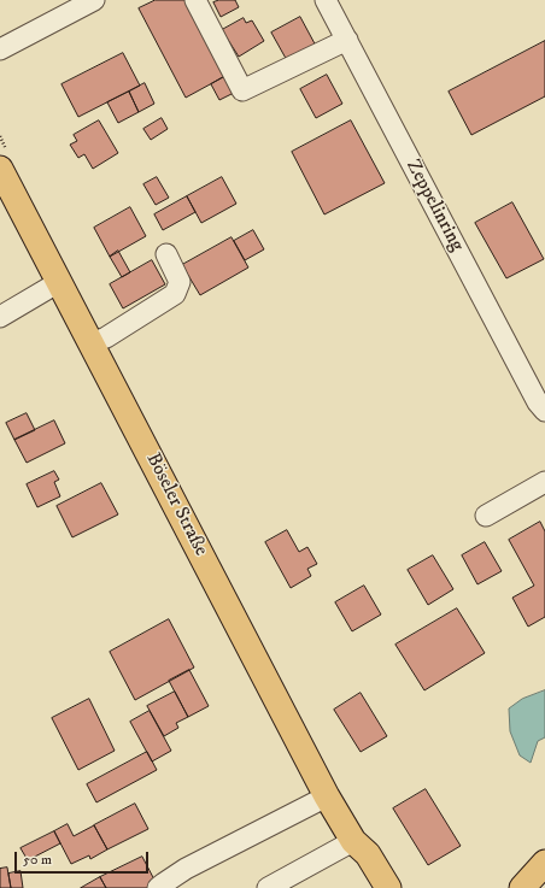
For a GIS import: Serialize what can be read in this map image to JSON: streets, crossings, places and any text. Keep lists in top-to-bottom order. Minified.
{"streets":{"main road":["Böseler Straße"],"street":["Zeppelinring"]},"scale_bar":"50 m"}
